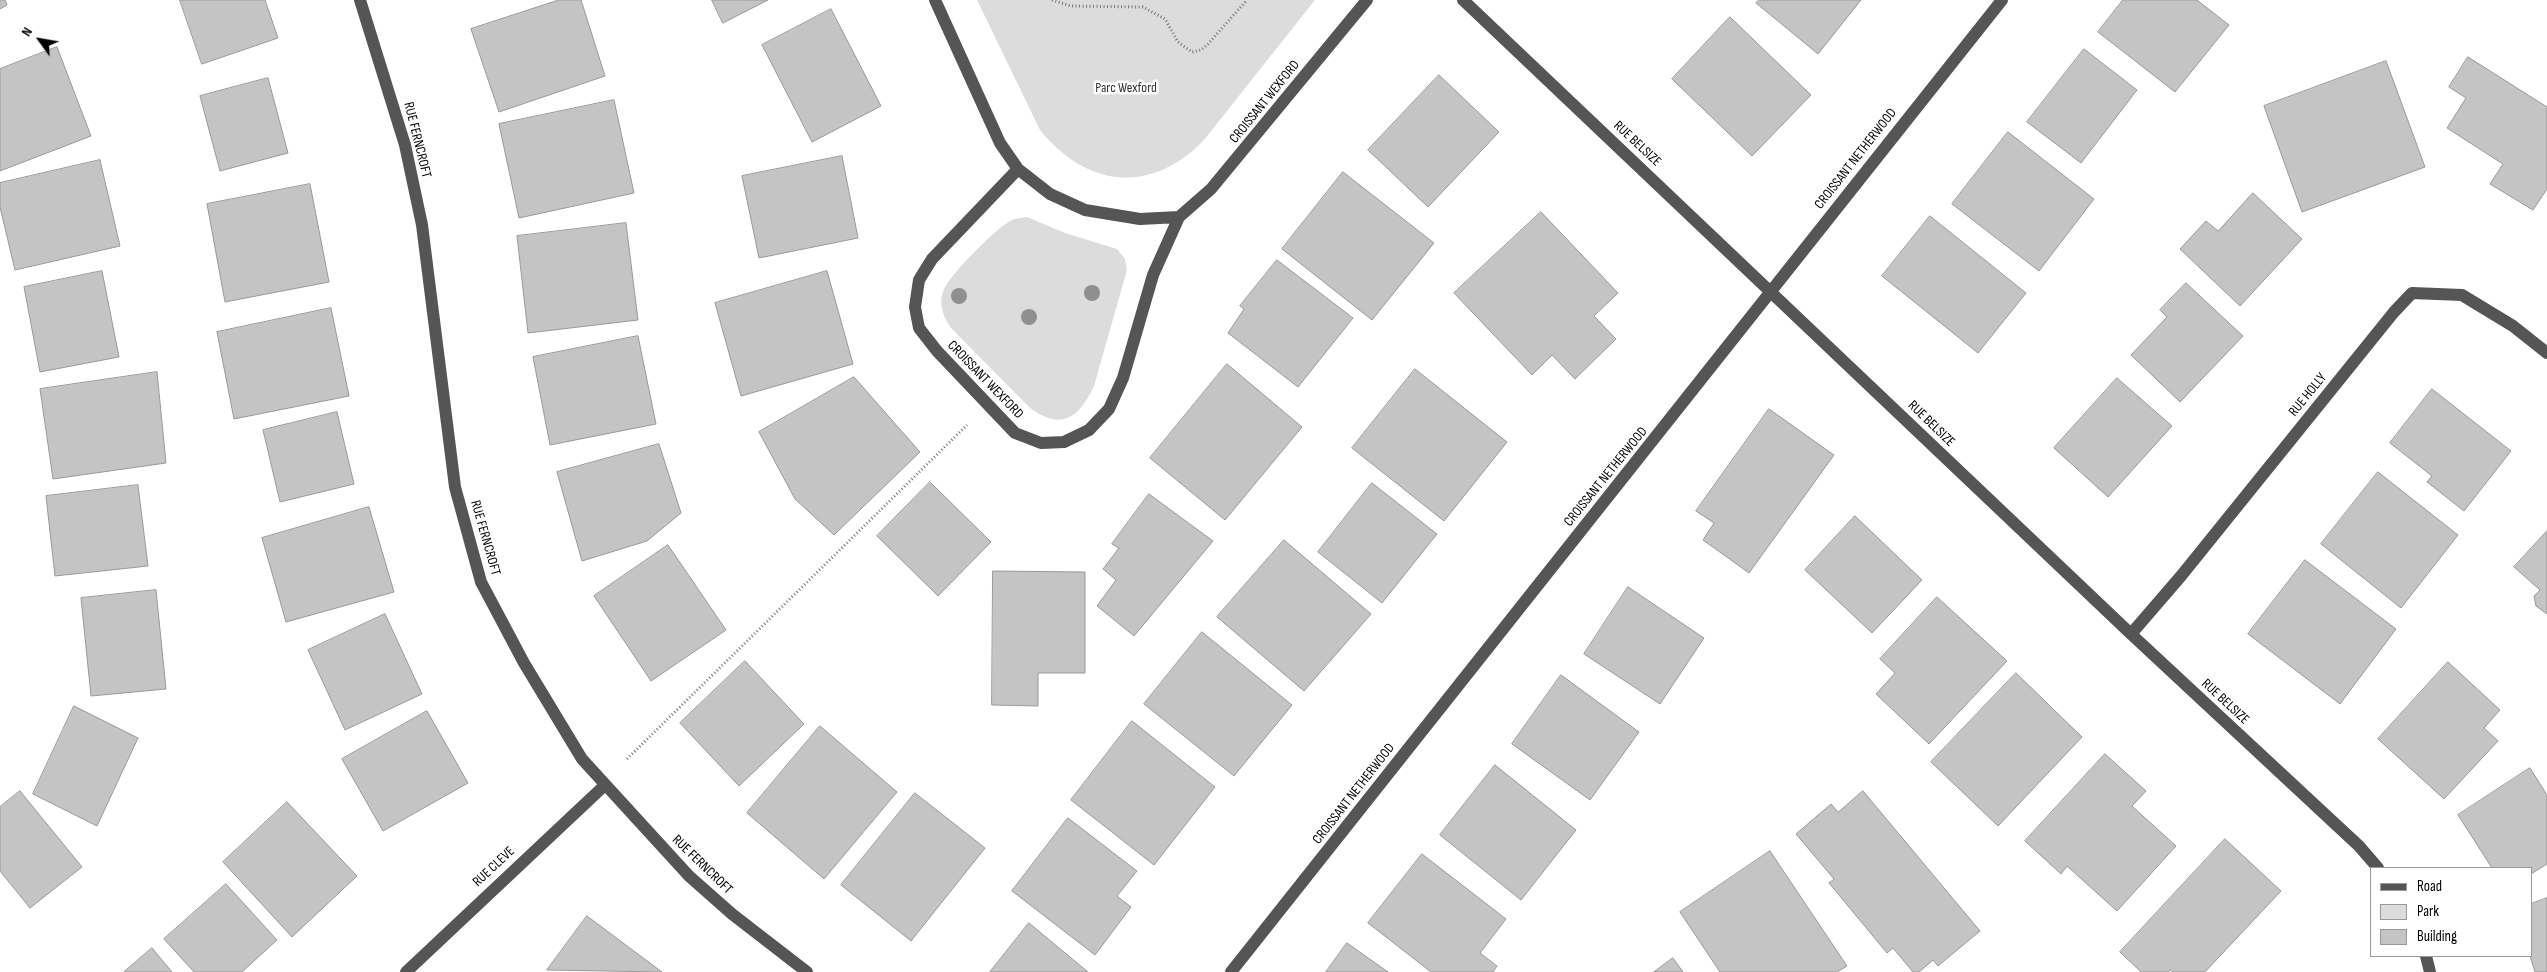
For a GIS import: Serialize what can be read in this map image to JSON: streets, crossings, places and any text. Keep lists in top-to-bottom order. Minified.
{"streets":{"street":["CROISSANT WEXFORD","RUE FERNCROFT","RUE BELSIZE","CROISSANT NETHERWOOD","RUE HOLLY","RUE CLEVE"]},"crossings":[["RUE FERNCROFT","RUE CLEVE"],["RUE BELSIZE","CROISSANT NETHERWOOD"],["RUE BELSIZE","RUE HOLLY"]],"parks":["Parc Wexford"],"legend":["Road","Park","Building"],"north":"top left"}
